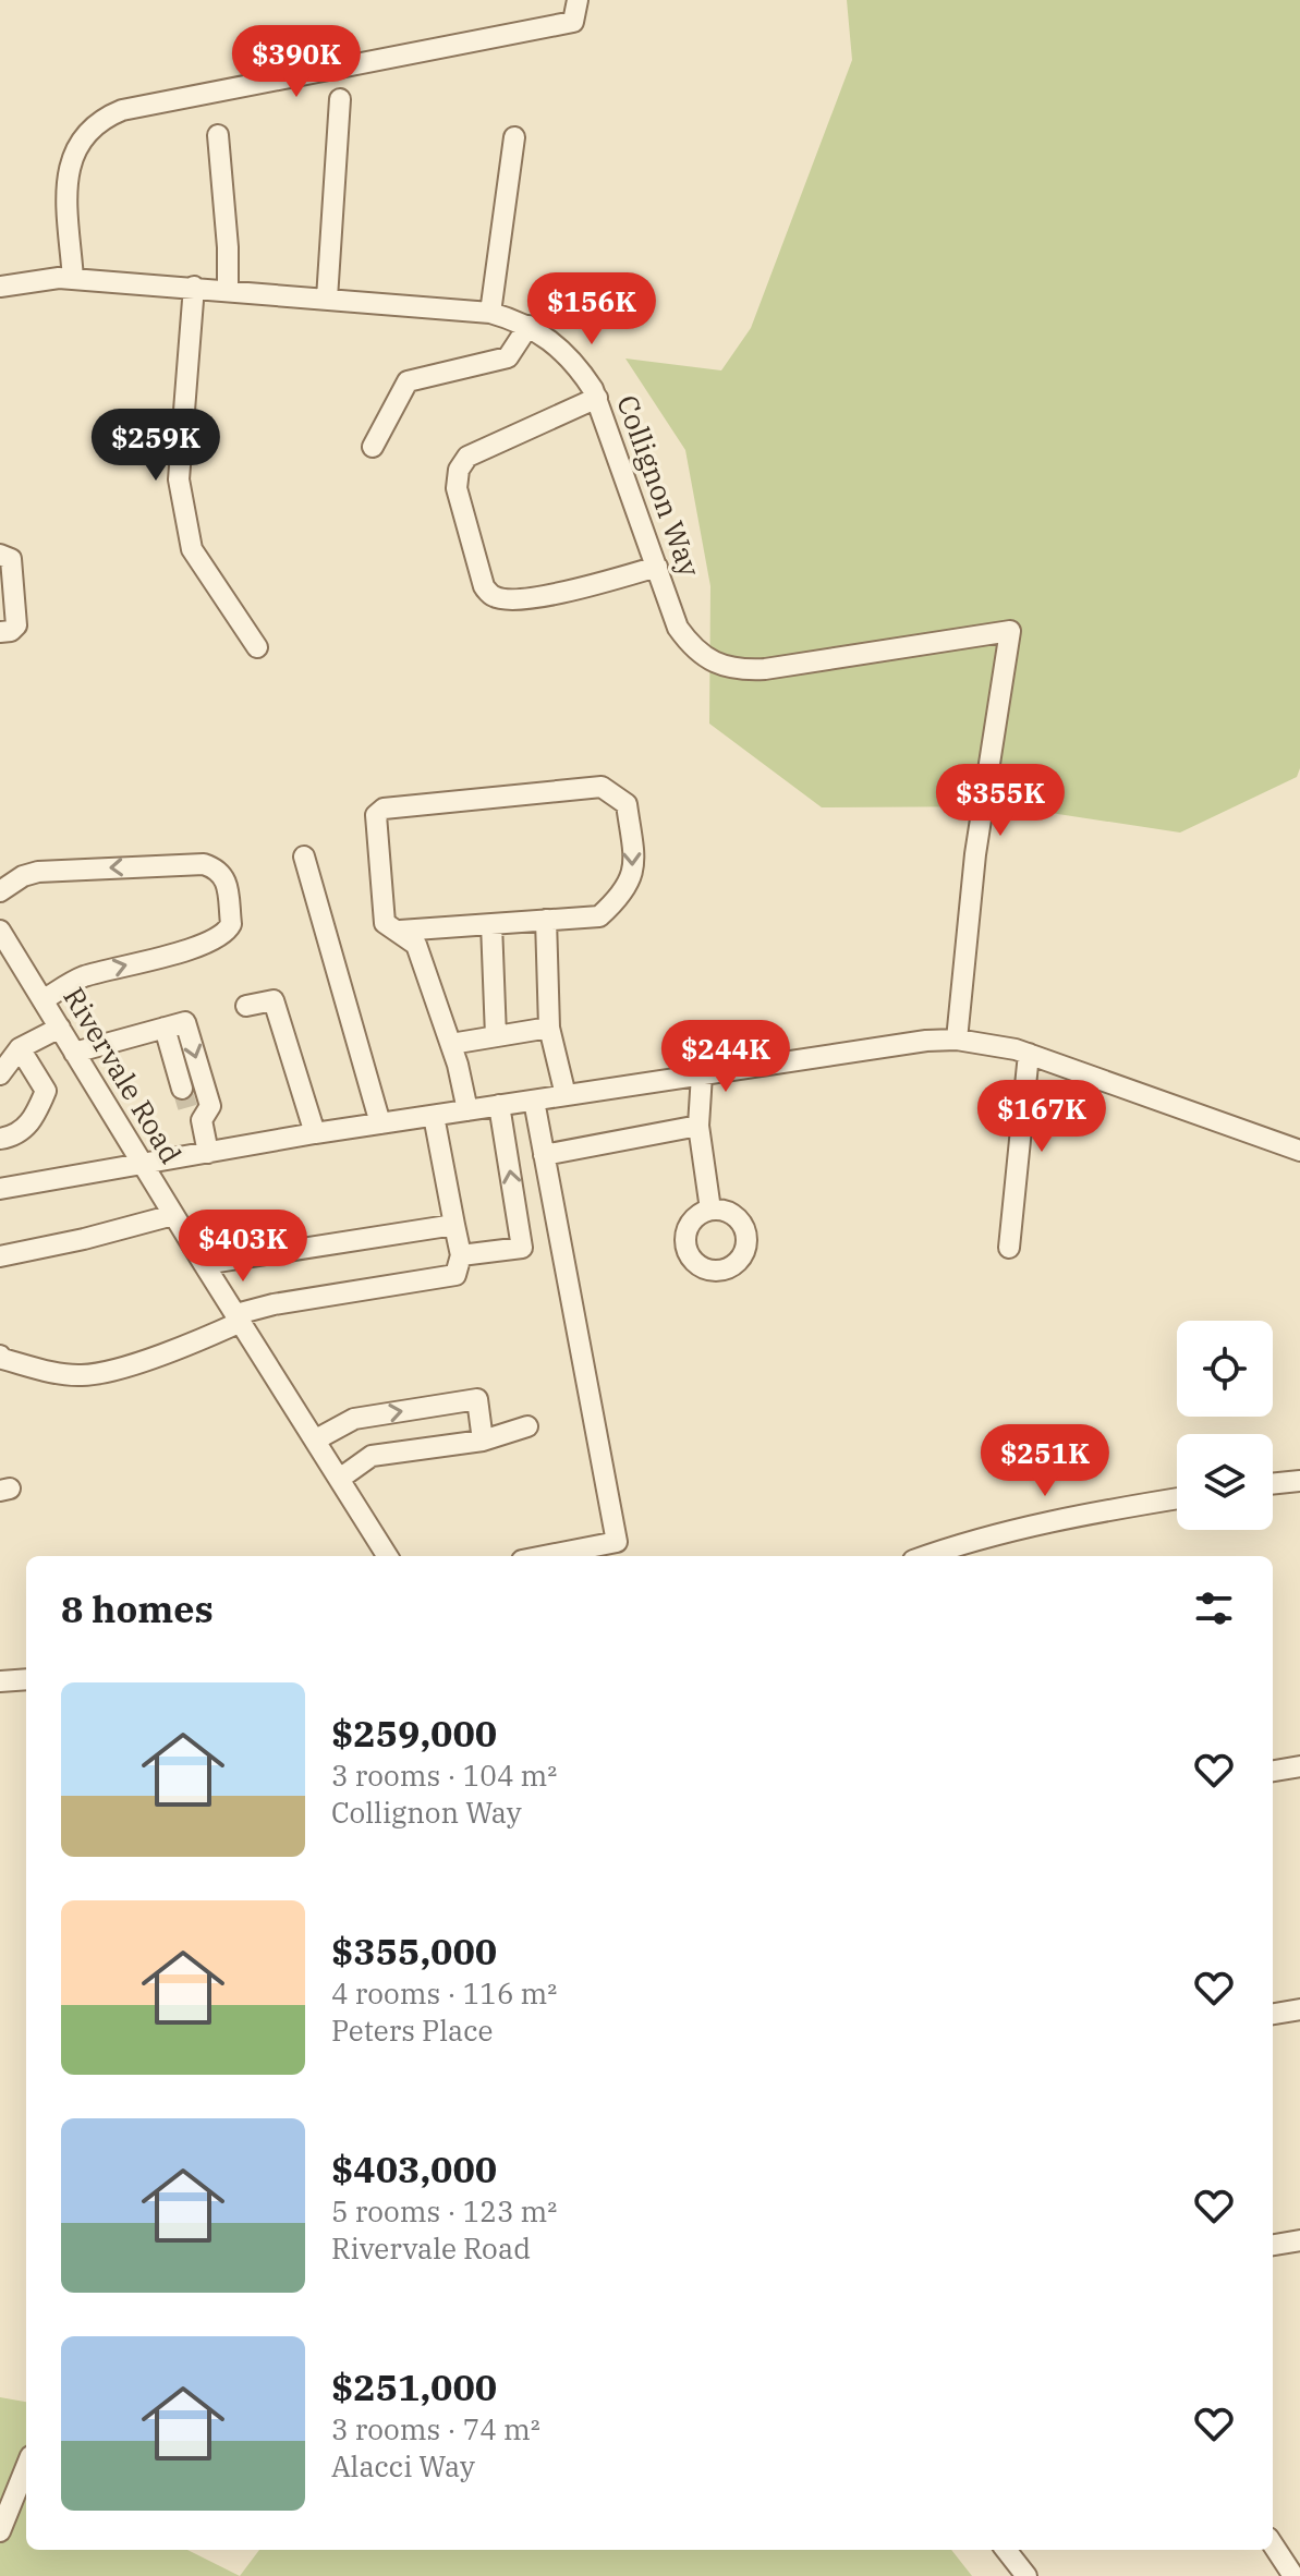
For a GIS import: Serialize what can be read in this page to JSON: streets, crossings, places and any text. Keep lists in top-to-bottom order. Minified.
{"streets":{"street":["Collignon Way","Rivervale Road"]},"page":{"price":["$390K","$156K","$259K","$355K","$244K","$167K","$403K","$251K"],"heading":"8 homes","list":[{"name":"$259,000","note":"3 rooms · 104 m² · Collignon Way"},{"name":"$355,000","note":"4 rooms · 116 m² · Peters Place"},{"name":"$403,000","note":"5 rooms · 123 m² · Rivervale Road"},{"name":"$251,000","note":"3 rooms · 74 m² · Alacci Way"}]}}
